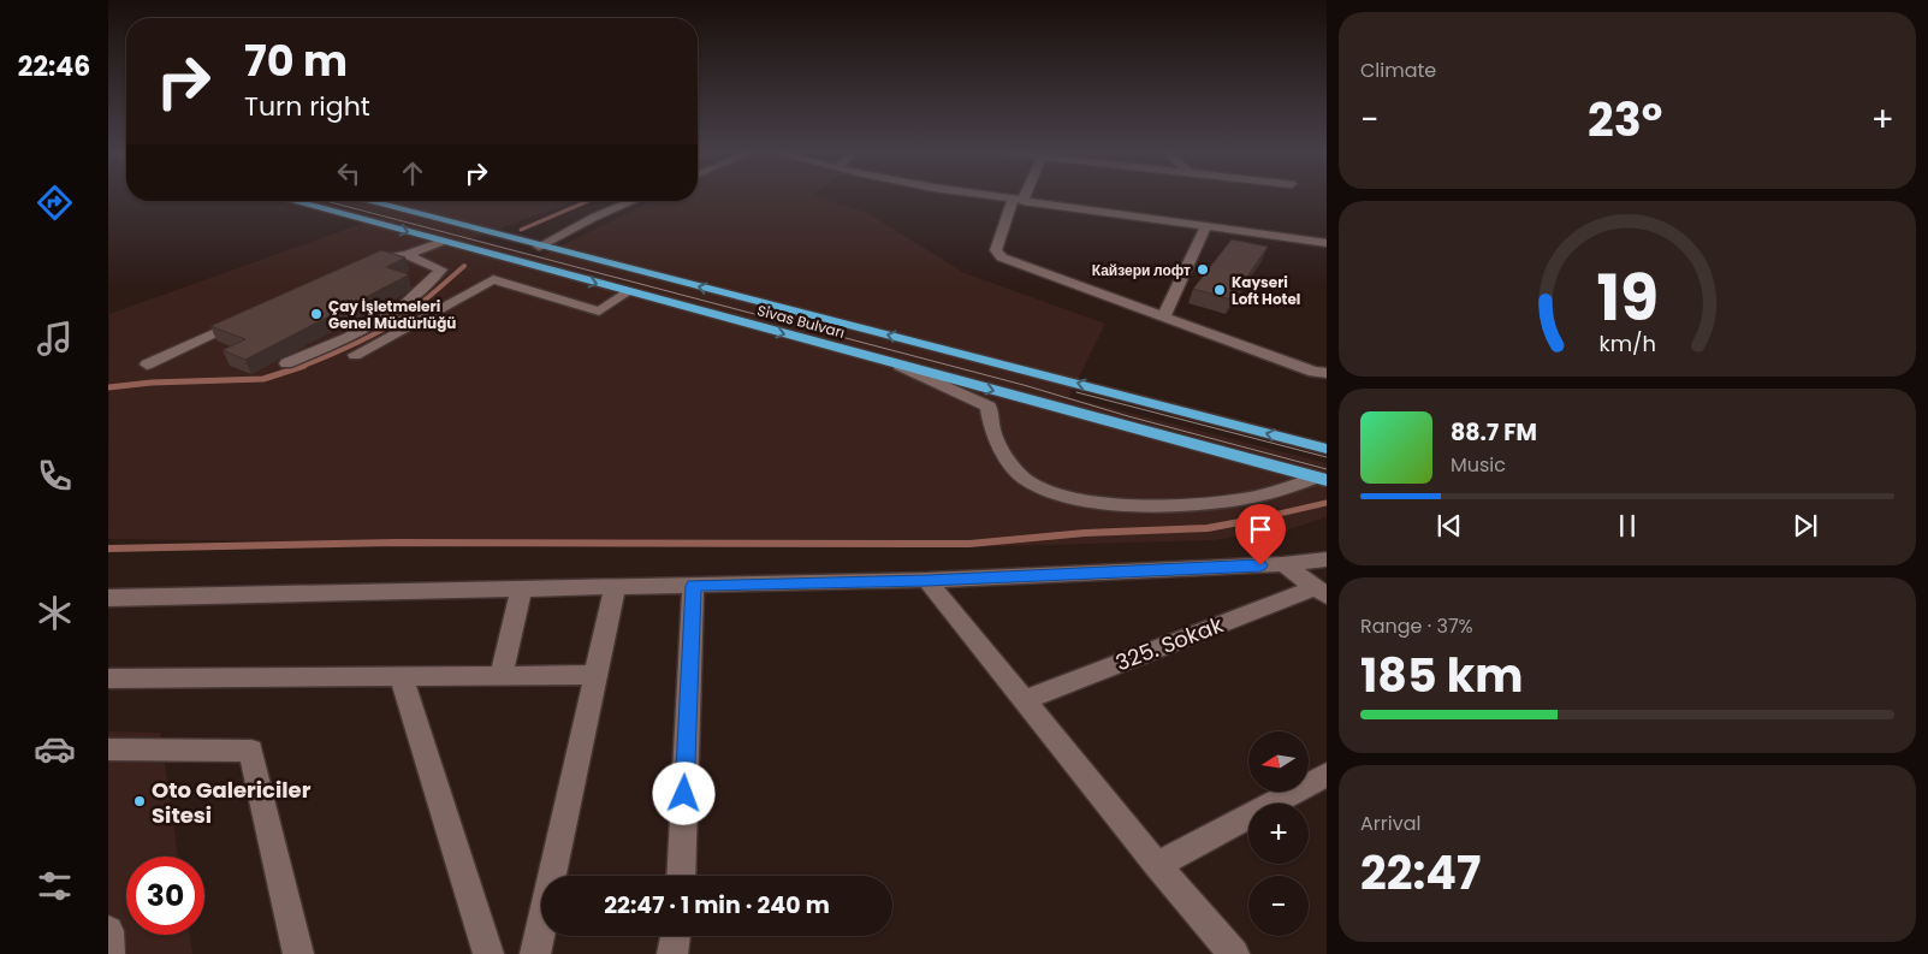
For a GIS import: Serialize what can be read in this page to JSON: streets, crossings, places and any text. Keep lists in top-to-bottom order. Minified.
{"streets":{"highway":["Sivas Bulvarı"],"street":["325. Sokak"]},"places":["Кайзери лофт","Kayseri Loft Hotel","Çay İşletmeleri Genel Müdürlüğü","Oto Galericiler Sitesi"],"north":"left","page":{"tabs":"22:46","tile":["Climate",["Range · 37%","185 km"],["Arrival","22:47"]],"turn":["70 m","Turn right"],"heat":["−","23°","+"],"song":["88.7 FM","Music"],"map_buttons":["+","−"],"limit":"30","trip":"22:47 · 1 min · 240 m","gauge":["19","km/h"]}}
